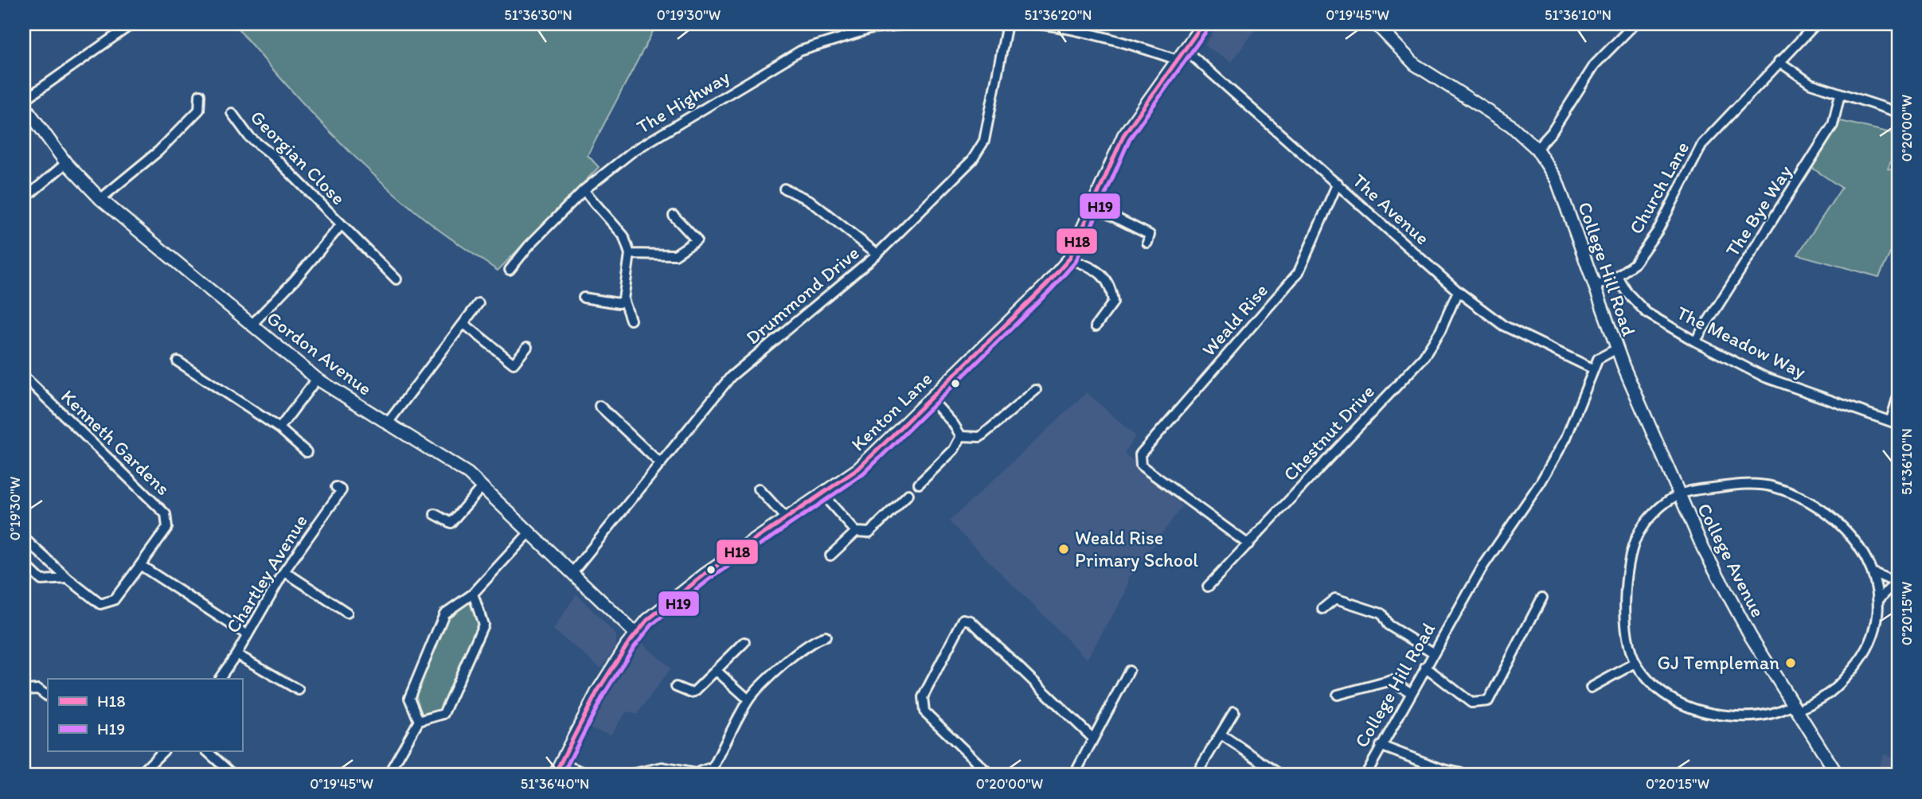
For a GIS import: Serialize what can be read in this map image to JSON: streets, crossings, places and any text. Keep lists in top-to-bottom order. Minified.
{"streets":{"street":["The Highway","Georgian Close","Church Lane","The Avenue","The Bye Way","College Hill Road","Drummond Drive","Weald Rise","The Meadow Way","Gordon Avenue","Kenton Lane","Chestnut Drive","Kenneth Gardens","College Avenue","Chartley Avenue"]},"crossings":[["Georgian Close","Gordon Avenue"],["Church Lane","College Hill Road"],["Church Lane","The Meadow Way"],["The Avenue","College Hill Road"],["The Avenue","Weald Rise"],["The Avenue","Kenton Lane"],["The Avenue","Chestnut Drive"],["The Bye Way","The Meadow Way"],["College Hill Road","College Avenue"],["Drummond Drive","Gordon Avenue"],["Weald Rise","Chestnut Drive"],["Gordon Avenue","Kenton Lane"]],"places":["Weald Rise Primary School","GJ Templeman"],"lines":["transit line H18","transit line H19"],"legend":["H18","H19"],"coordinates":["51°36'30\"N","0°19'30\"W","51°36'20\"N","0°19'45\"W","51°36'10\"N","0°20'00\"W","0°20'15\"W","51°36'40\"N"]}
